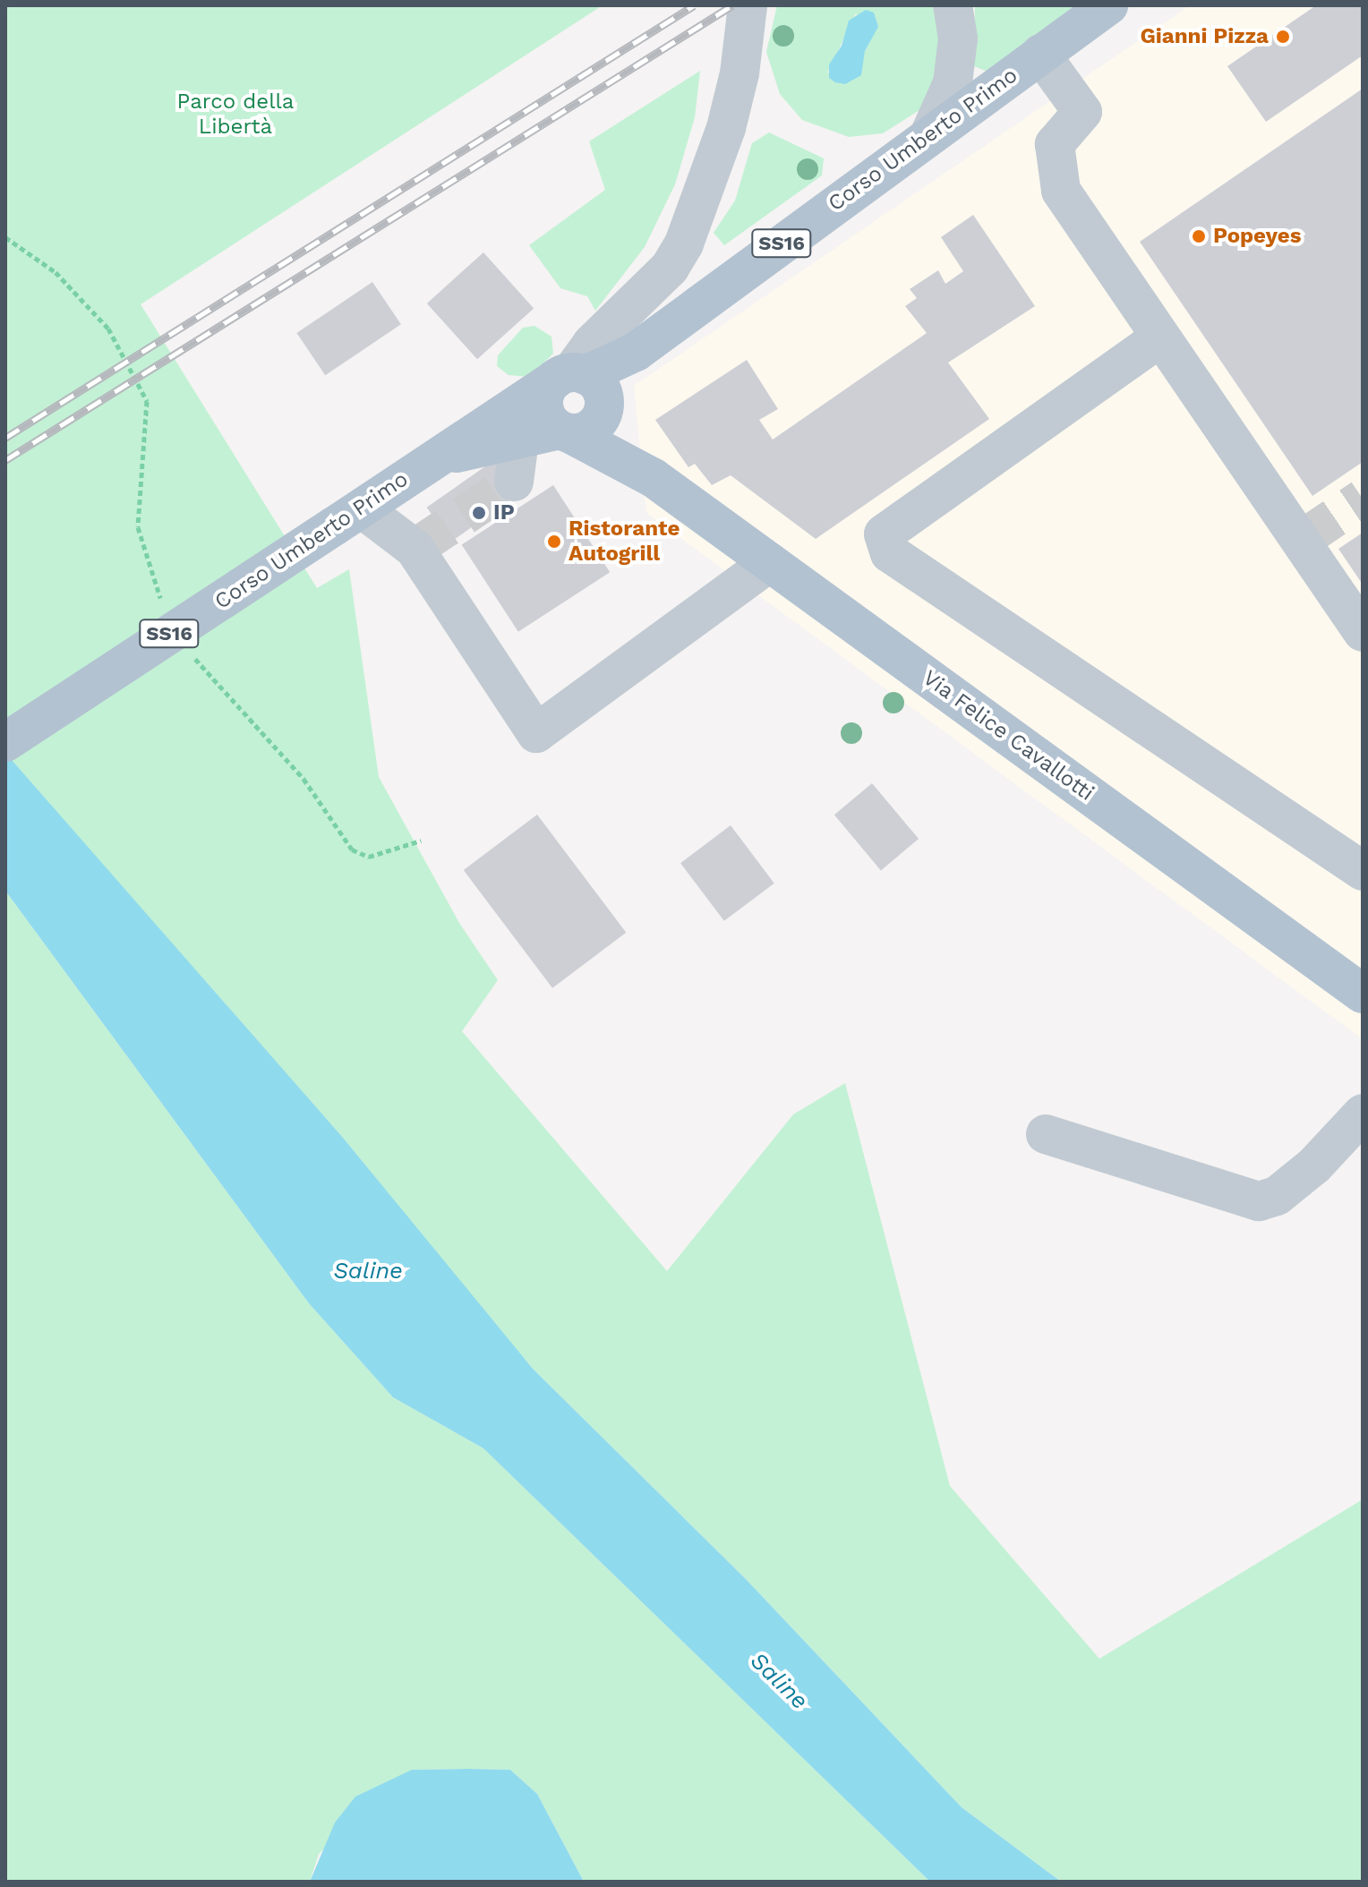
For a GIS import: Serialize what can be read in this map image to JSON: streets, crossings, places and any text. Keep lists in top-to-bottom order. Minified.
{"streets":{"main road":["Corso Umberto Primo","SS16","Via Felice Cavallotti"]},"crossings":[["Corso Umberto Primo","Via Felice Cavallotti"]],"water":["Saline"],"parks":["Parco della Libertà"],"places":["Gianni Pizza","Popeyes","IP","Ristorante Autogrill"]}
